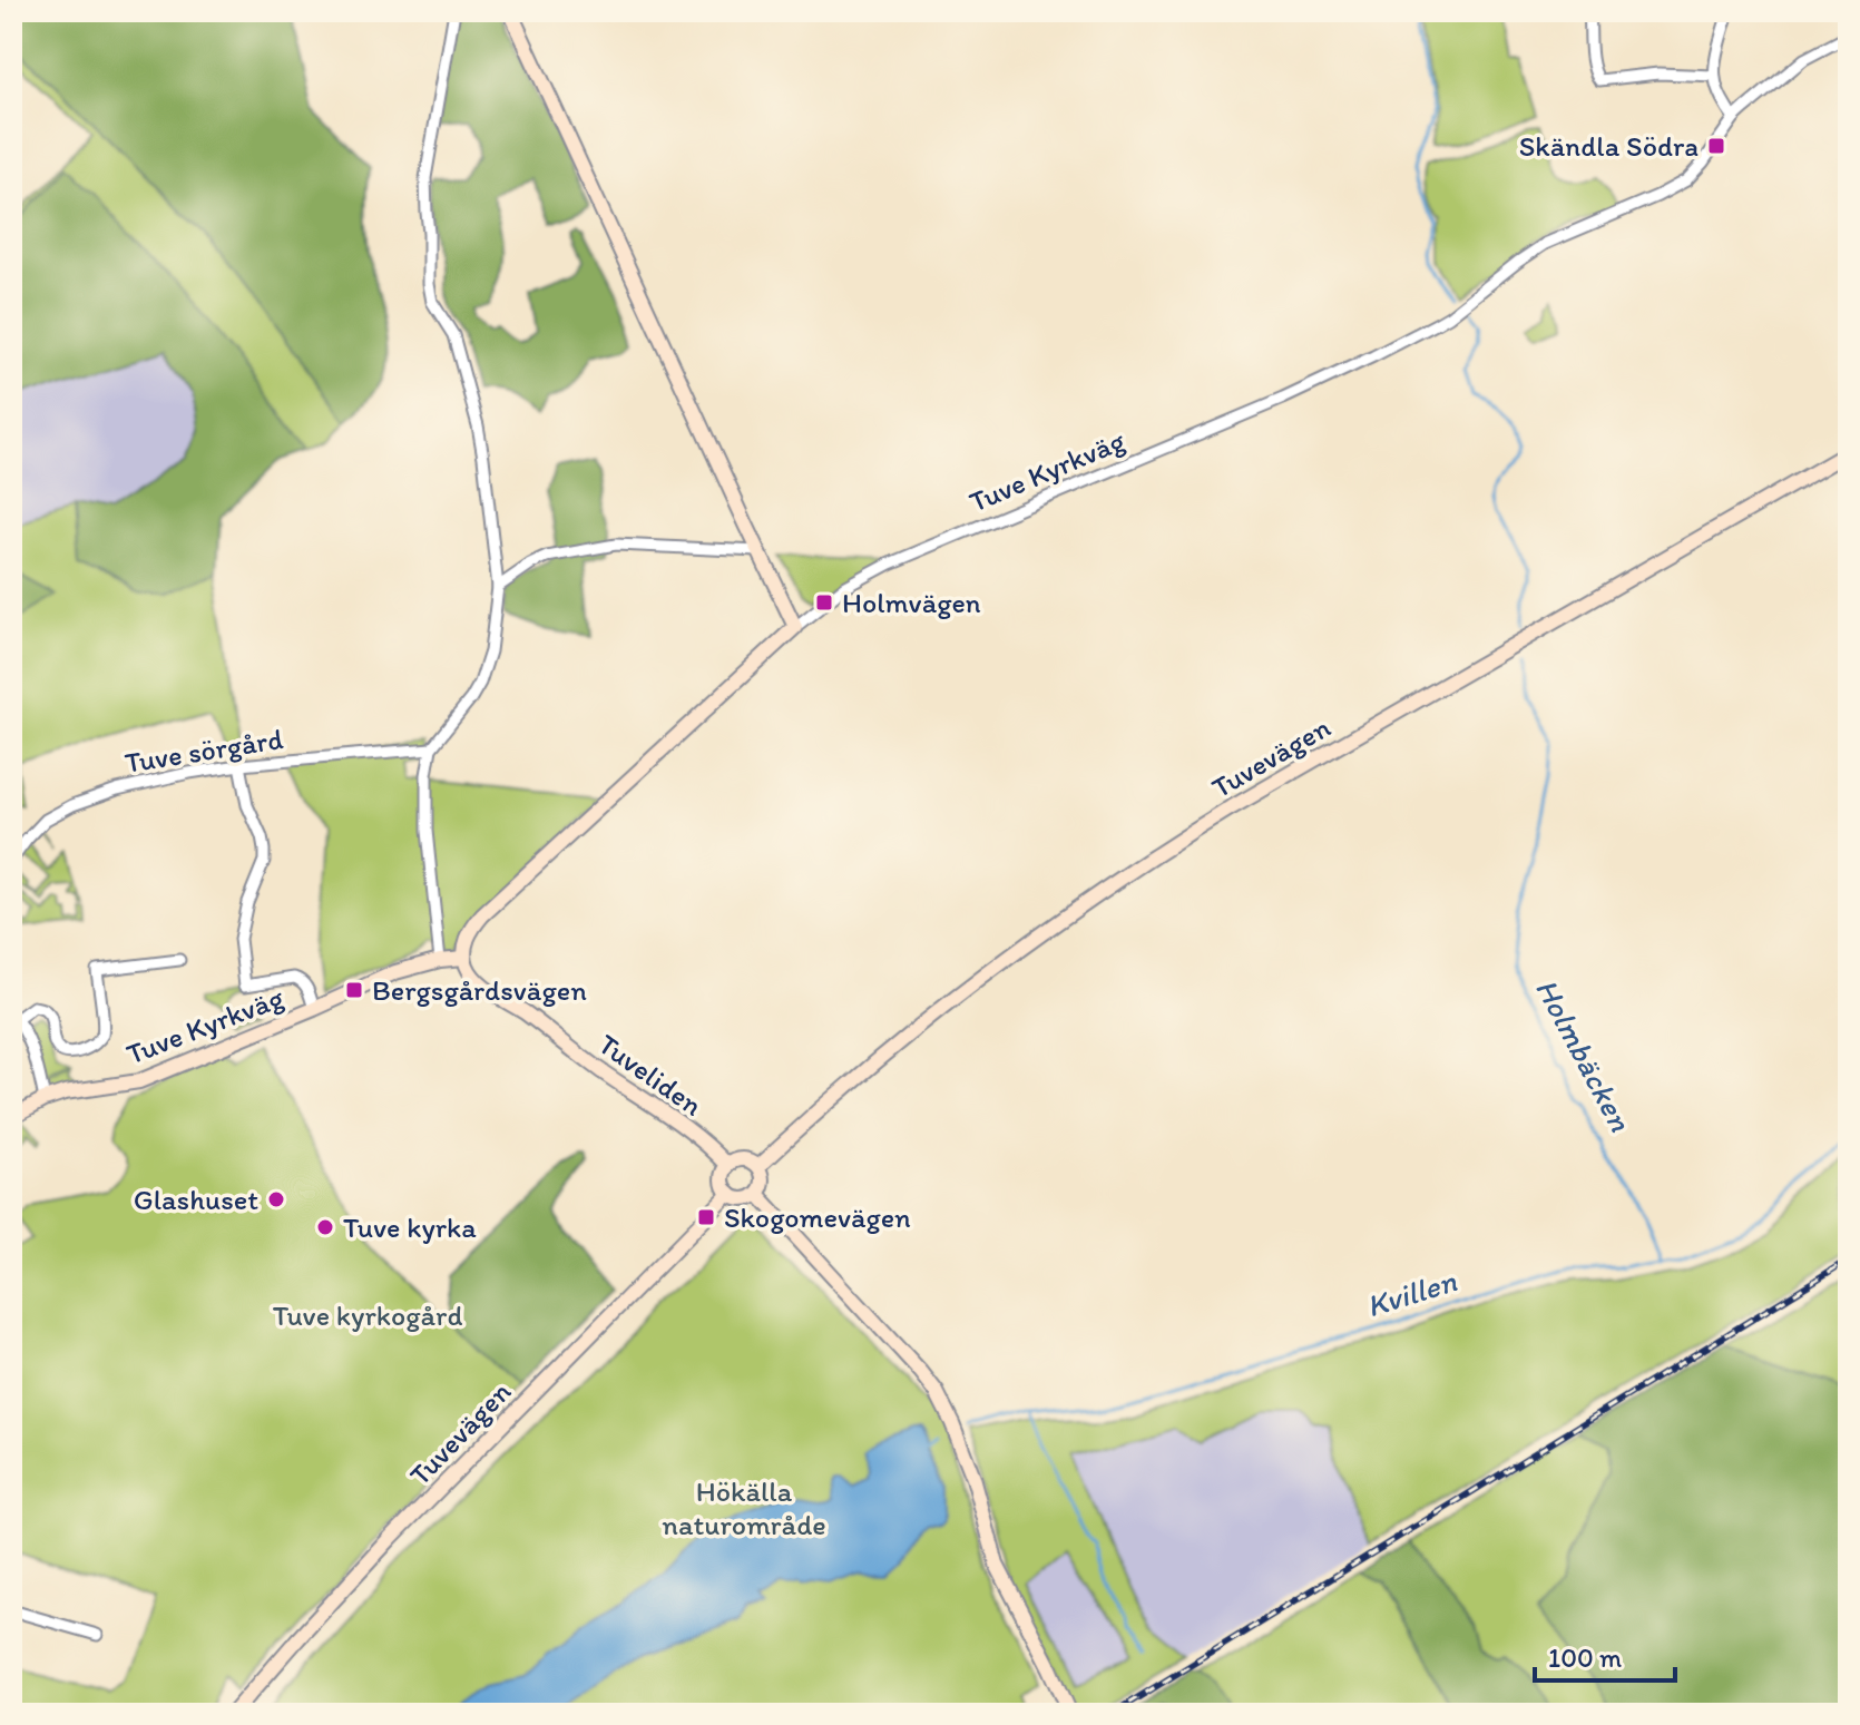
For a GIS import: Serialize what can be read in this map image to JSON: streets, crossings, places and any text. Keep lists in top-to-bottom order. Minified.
{"streets":{"street":["Tuve Kyrkväg","Tuve sörgård","Tuvevägen","Tuveliden"]},"crossings":[["Tuve Kyrkväg","Tuve sörgård"],["Tuve Kyrkväg","Tuveliden"],["Tuvevägen","Tuveliden"]],"water":["Holmbäcken","Kvillen"],"parks":["Tuve kyrkogård","Hökälla naturområde"],"places":{"transit":["Skändla Södra","Holmvägen","Bergsgårdsvägen","Skogomevägen"],"other":["Glashuset","Tuve kyrka"]},"scale_bar":"100 m"}
